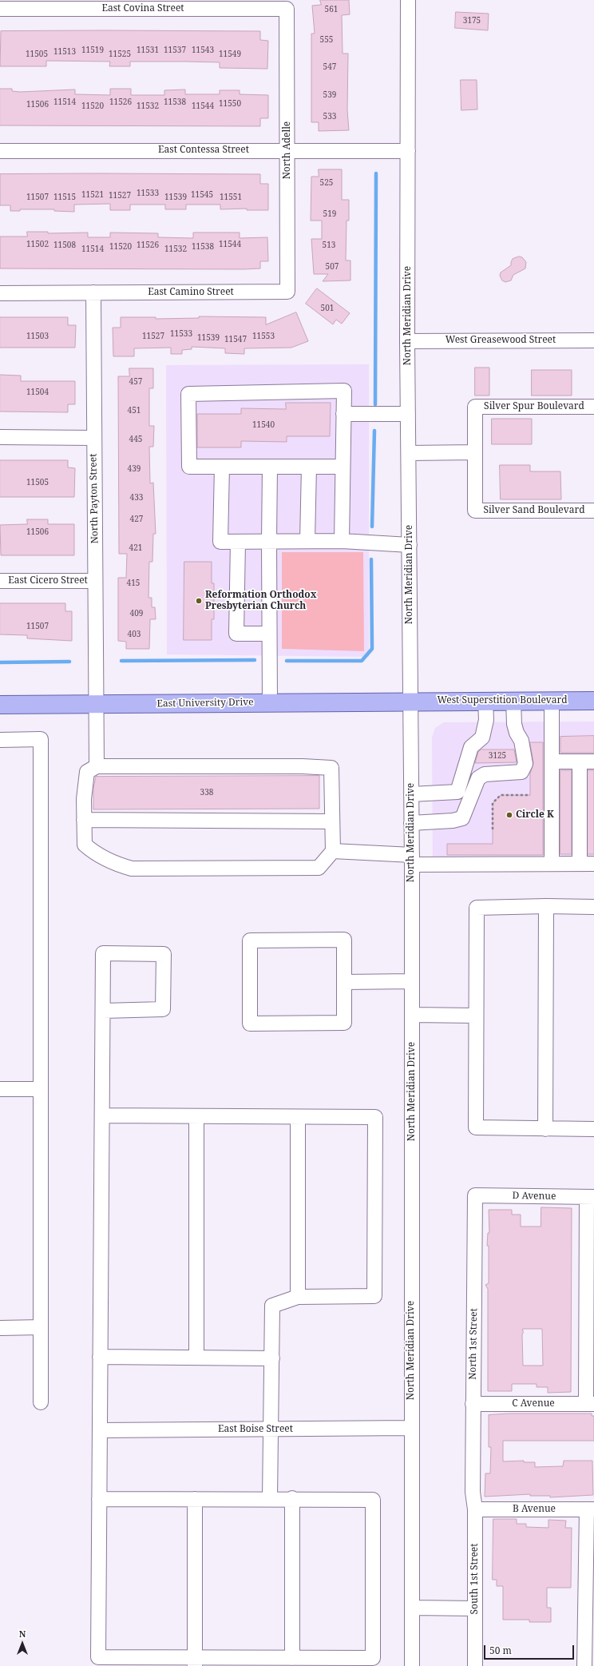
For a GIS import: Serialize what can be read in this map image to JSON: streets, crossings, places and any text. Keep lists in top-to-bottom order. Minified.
{"streets":{"main road":["West Superstition Boulevard","East University Drive"],"street":["East Covina Street","East Contessa Street","North Adelle","East Camino Street","North Meridian Drive","West Greasewood Street","Silver Spur Boulevard","North Payton Street","Silver Sand Boulevard","East Cicero Street","D Avenue","North 1st Street","C Avenue","East Boise Street","B Avenue","South 1st Street"]},"crossings":[["East Covina Street","North Adelle"],["East Contessa Street","North Adelle"],["East Contessa Street","North Meridian Drive"],["North Adelle","East Camino Street"],["East Camino Street","North Payton Street"],["North Meridian Drive","West Greasewood Street"],["North Meridian Drive","West Superstition Boulevard"],["North Meridian Drive","East University Drive"],["North Meridian Drive","East Boise Street"],["Silver Spur Boulevard","Silver Sand Boulevard"],["North Payton Street","East Cicero Street"],["North Payton Street","East University Drive"],["West Superstition Boulevard","East University Drive"],["D Avenue","North 1st Street"],["North 1st Street","C Avenue"],["North 1st Street","South 1st Street"],["B Avenue","South 1st Street"]],"places":["Reformation Orthodox Presbyterian Church","Circle K"],"house_numbers":["561","3175","555","11519","11531","11537","11543","11513","11505","11525","11549","547","539","11514","11526","11538","11550","11506","11520","11532","11544","533","525","11533","11521","11545","11527","11507","11515","11539","11551","519","11502","11544","11508","11526","513","11520","11538","11514","11532","507","501","11533","11503","11527","11553","11539","11547","457","11504","451","11540","445","439","11505","433","427","11506","421","415","409","11507","403","3125","338"],"scale_bar":"50 m","north":"top"}
